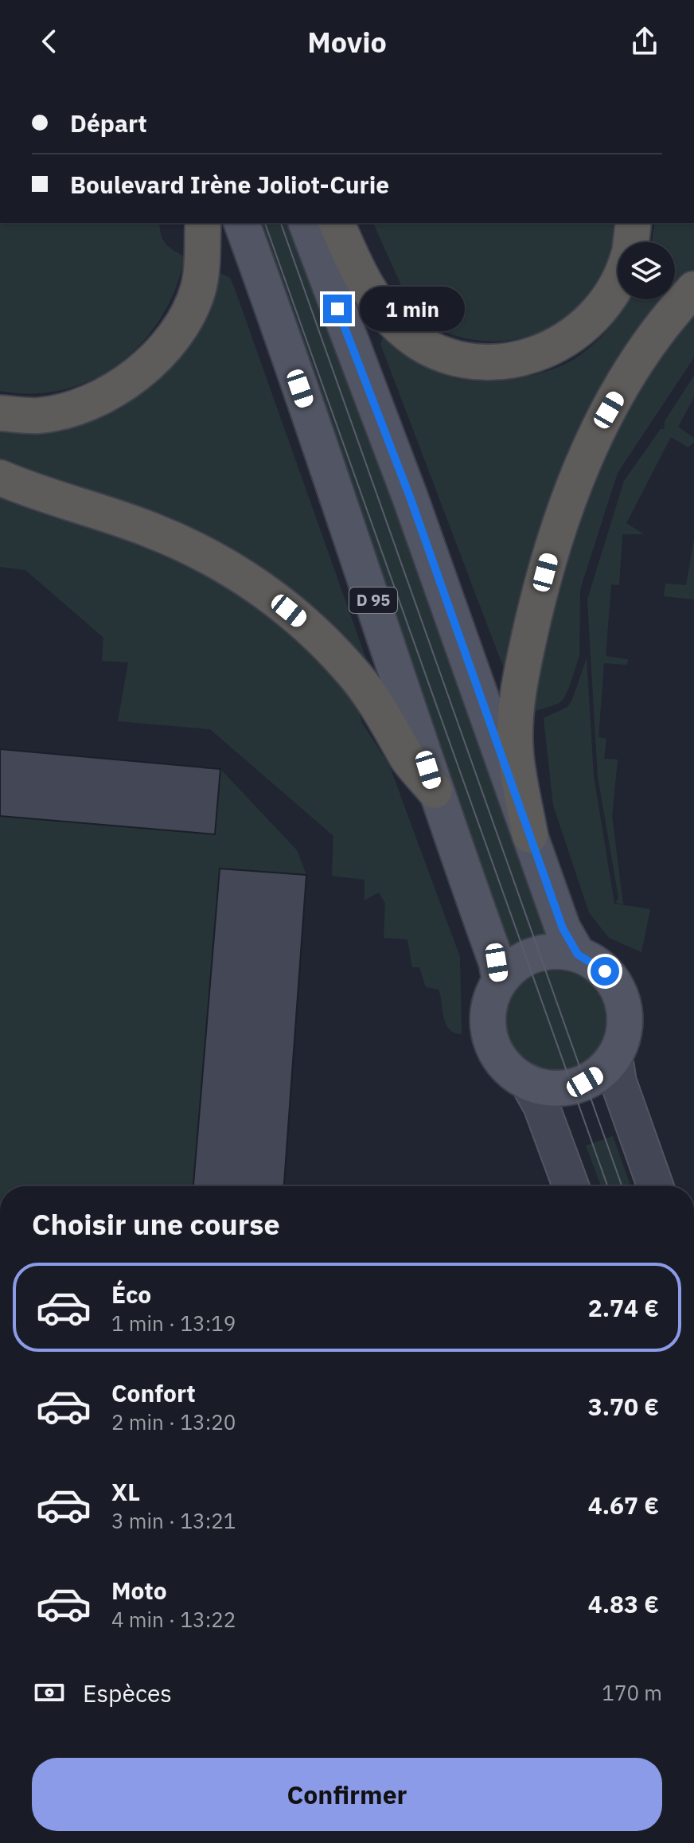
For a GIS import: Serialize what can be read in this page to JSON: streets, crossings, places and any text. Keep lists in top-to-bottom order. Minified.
{"streets":{"main road":["D 95"]},"page":{"header":"Movio","banner":["Départ","Boulevard Irène Joliot-Curie"],"bubble":"1 min","heading":"Choisir une course","list":[{"name":"Éco","note":"1 min · 13:19","value":"2.74 €"},{"name":"Confort","note":"2 min · 13:20","value":"3.70 €"},{"name":"XL","note":"3 min · 13:21","value":"4.67 €"},{"name":"Moto","note":"4 min · 13:22","value":"4.83 €"}],"pay":["Espèces","170 m"],"buttons":"Confirmer"}}
